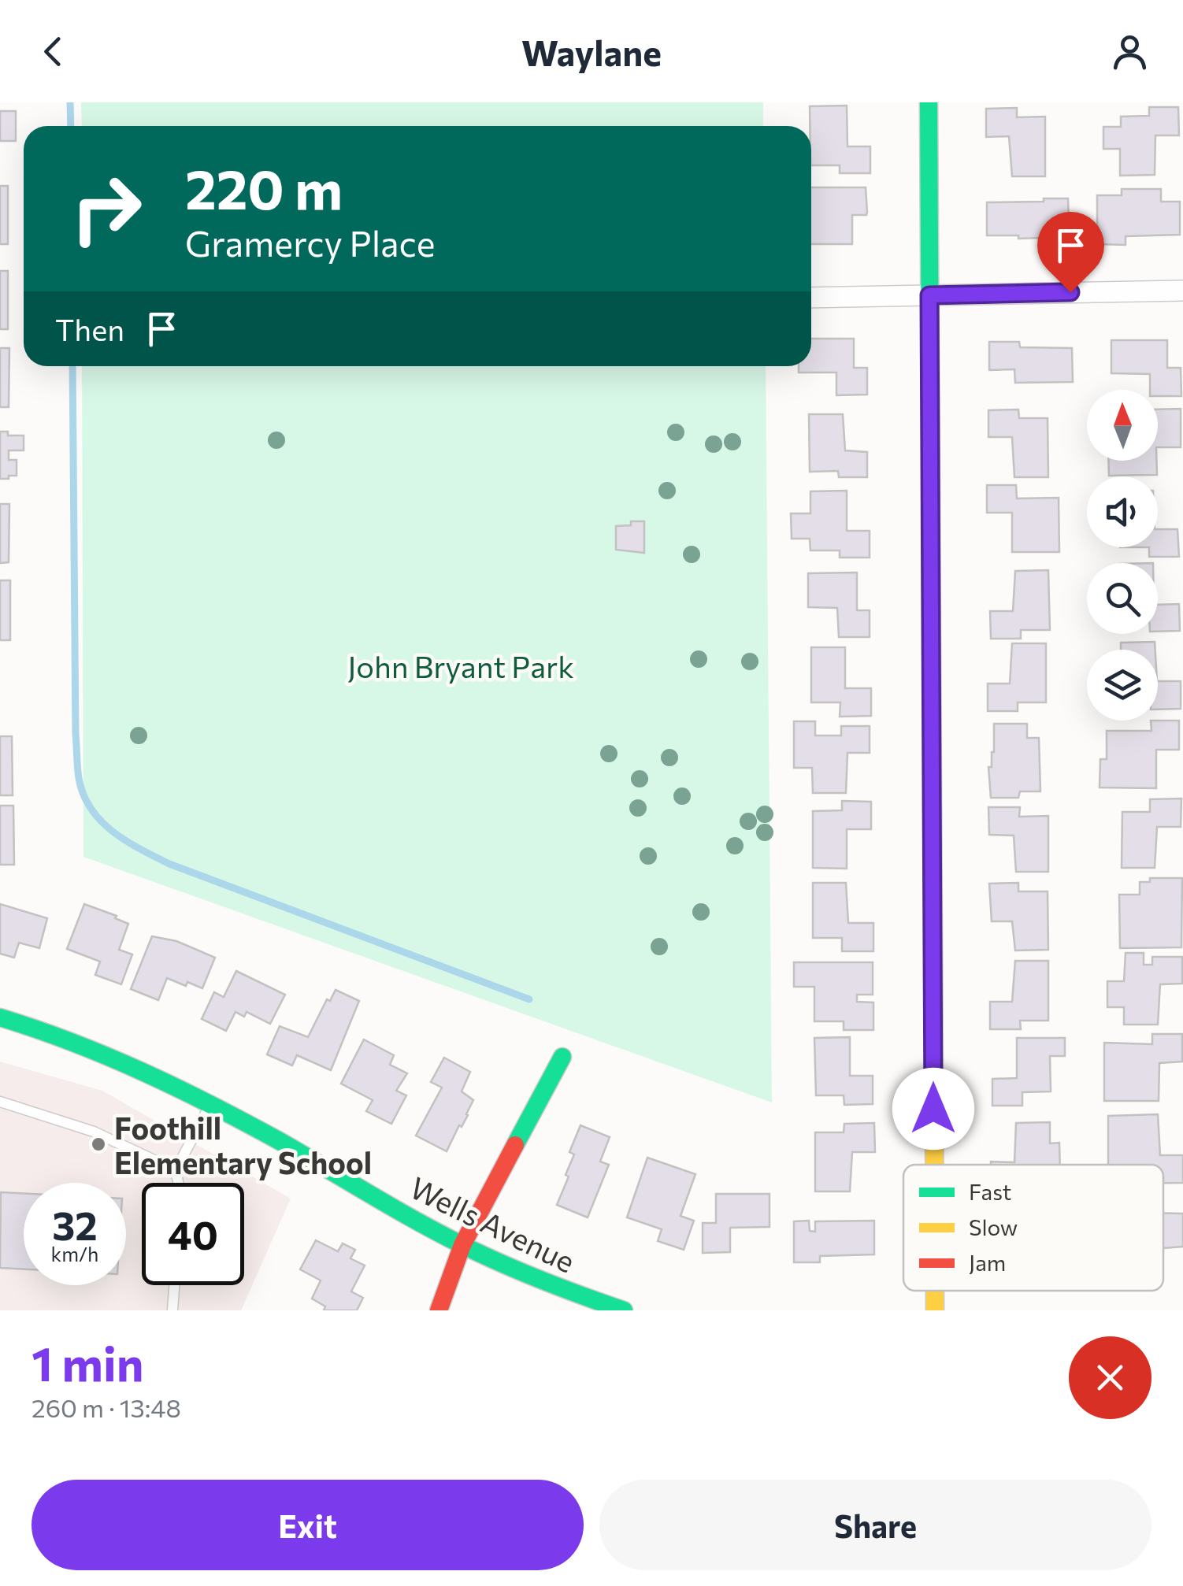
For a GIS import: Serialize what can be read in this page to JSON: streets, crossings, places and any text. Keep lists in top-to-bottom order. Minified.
{"streets":{"street":["Wells Avenue"]},"parks":["John Bryant Park"],"places":["Foothill Elementary School"],"legend":["Fast","Slow","Jam"],"north":"top","page":{"header":"Waylane","turn":["220 m","Gramercy Place"],"then":"Then","speed":"32 km/h","limit":"40","heading":["1 min","260 m · 13:48"],"buttons":["Exit","Share"]}}
